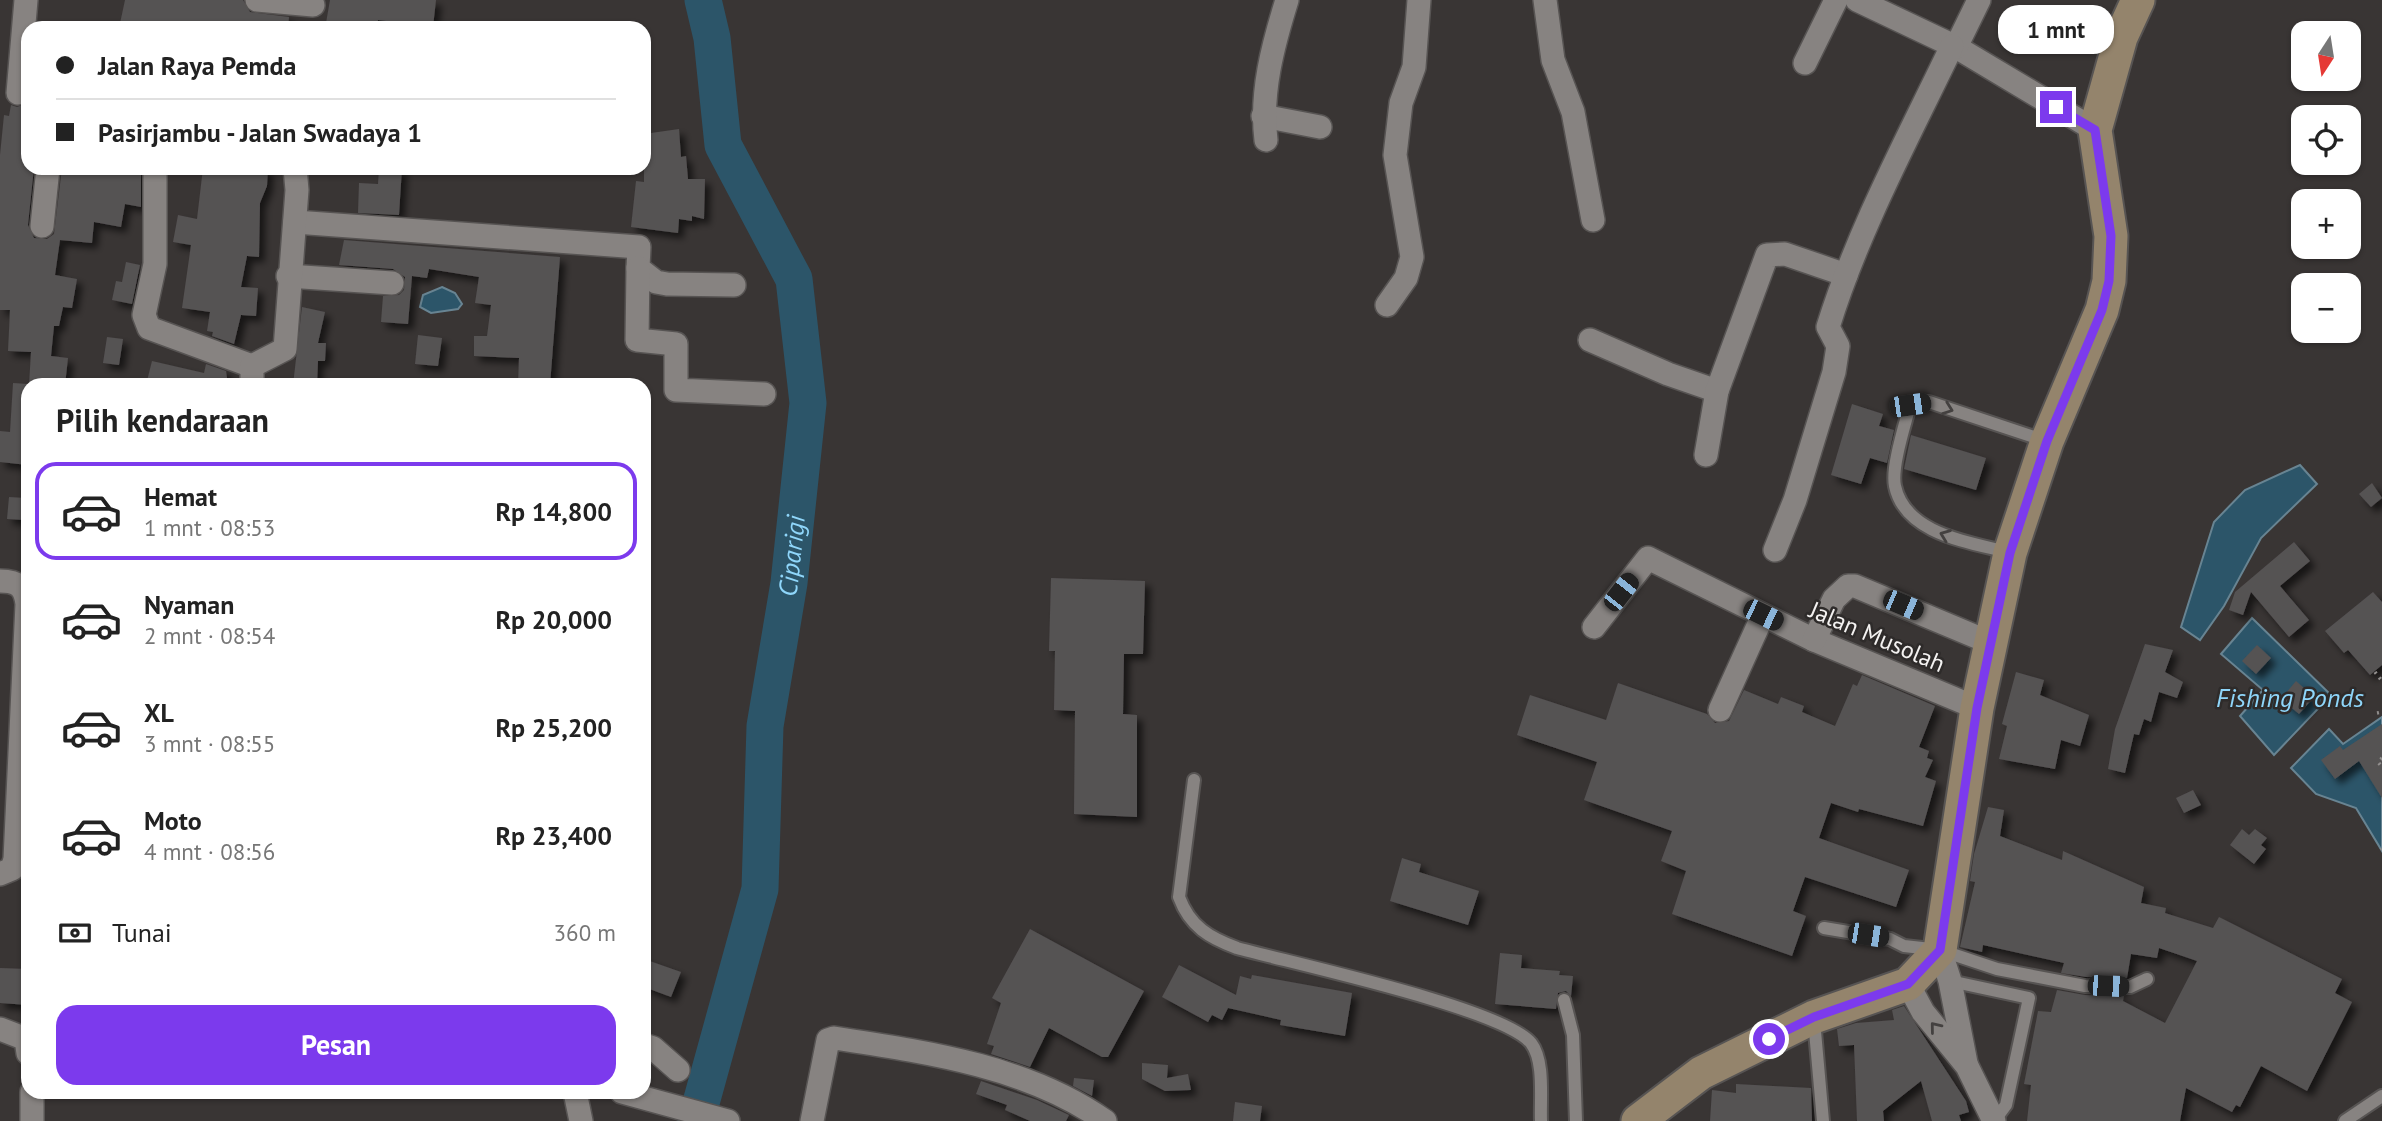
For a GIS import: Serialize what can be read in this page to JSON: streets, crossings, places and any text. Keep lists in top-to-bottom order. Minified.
{"streets":{"street":["Jalan Musolah"]},"water":["Ciparigi","Fishing Ponds"],"north":"bottom","page":{"bubble":"1 mnt","map_buttons":["+","−"],"banner":["Jalan Raya Pemda","Pasirjambu - Jalan Swadaya 1"],"heading":"Pilih kendaraan","list":[{"name":"Hemat","note":"1 mnt · 08:53","value":"Rp 14,800"},{"name":"Nyaman","note":"2 mnt · 08:54","value":"Rp 20,000"},{"name":"XL","note":"3 mnt · 08:55","value":"Rp 25,200"},{"name":"Moto","note":"4 mnt · 08:56","value":"Rp 23,400"}],"pay":["Tunai","360 m"],"buttons":"Pesan"}}
